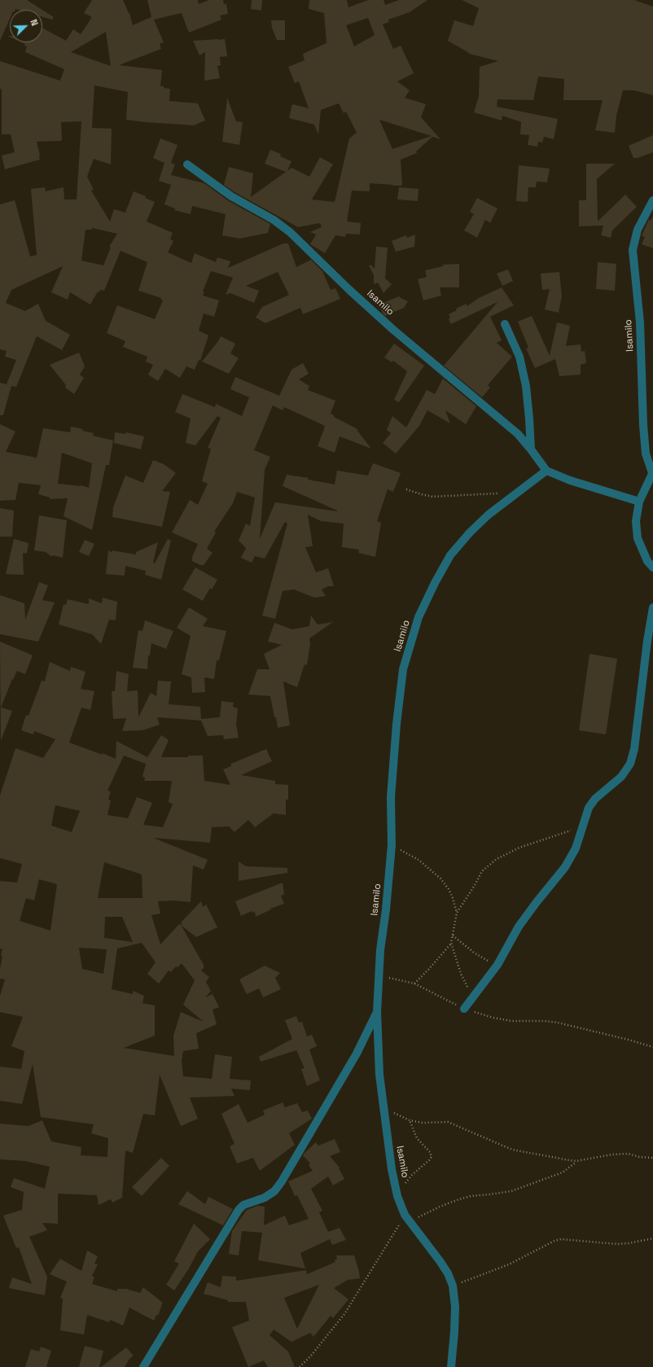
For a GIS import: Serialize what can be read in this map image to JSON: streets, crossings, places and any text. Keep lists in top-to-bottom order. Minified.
{"streets":{"street":["Isamilo"]},"north":"top right"}
